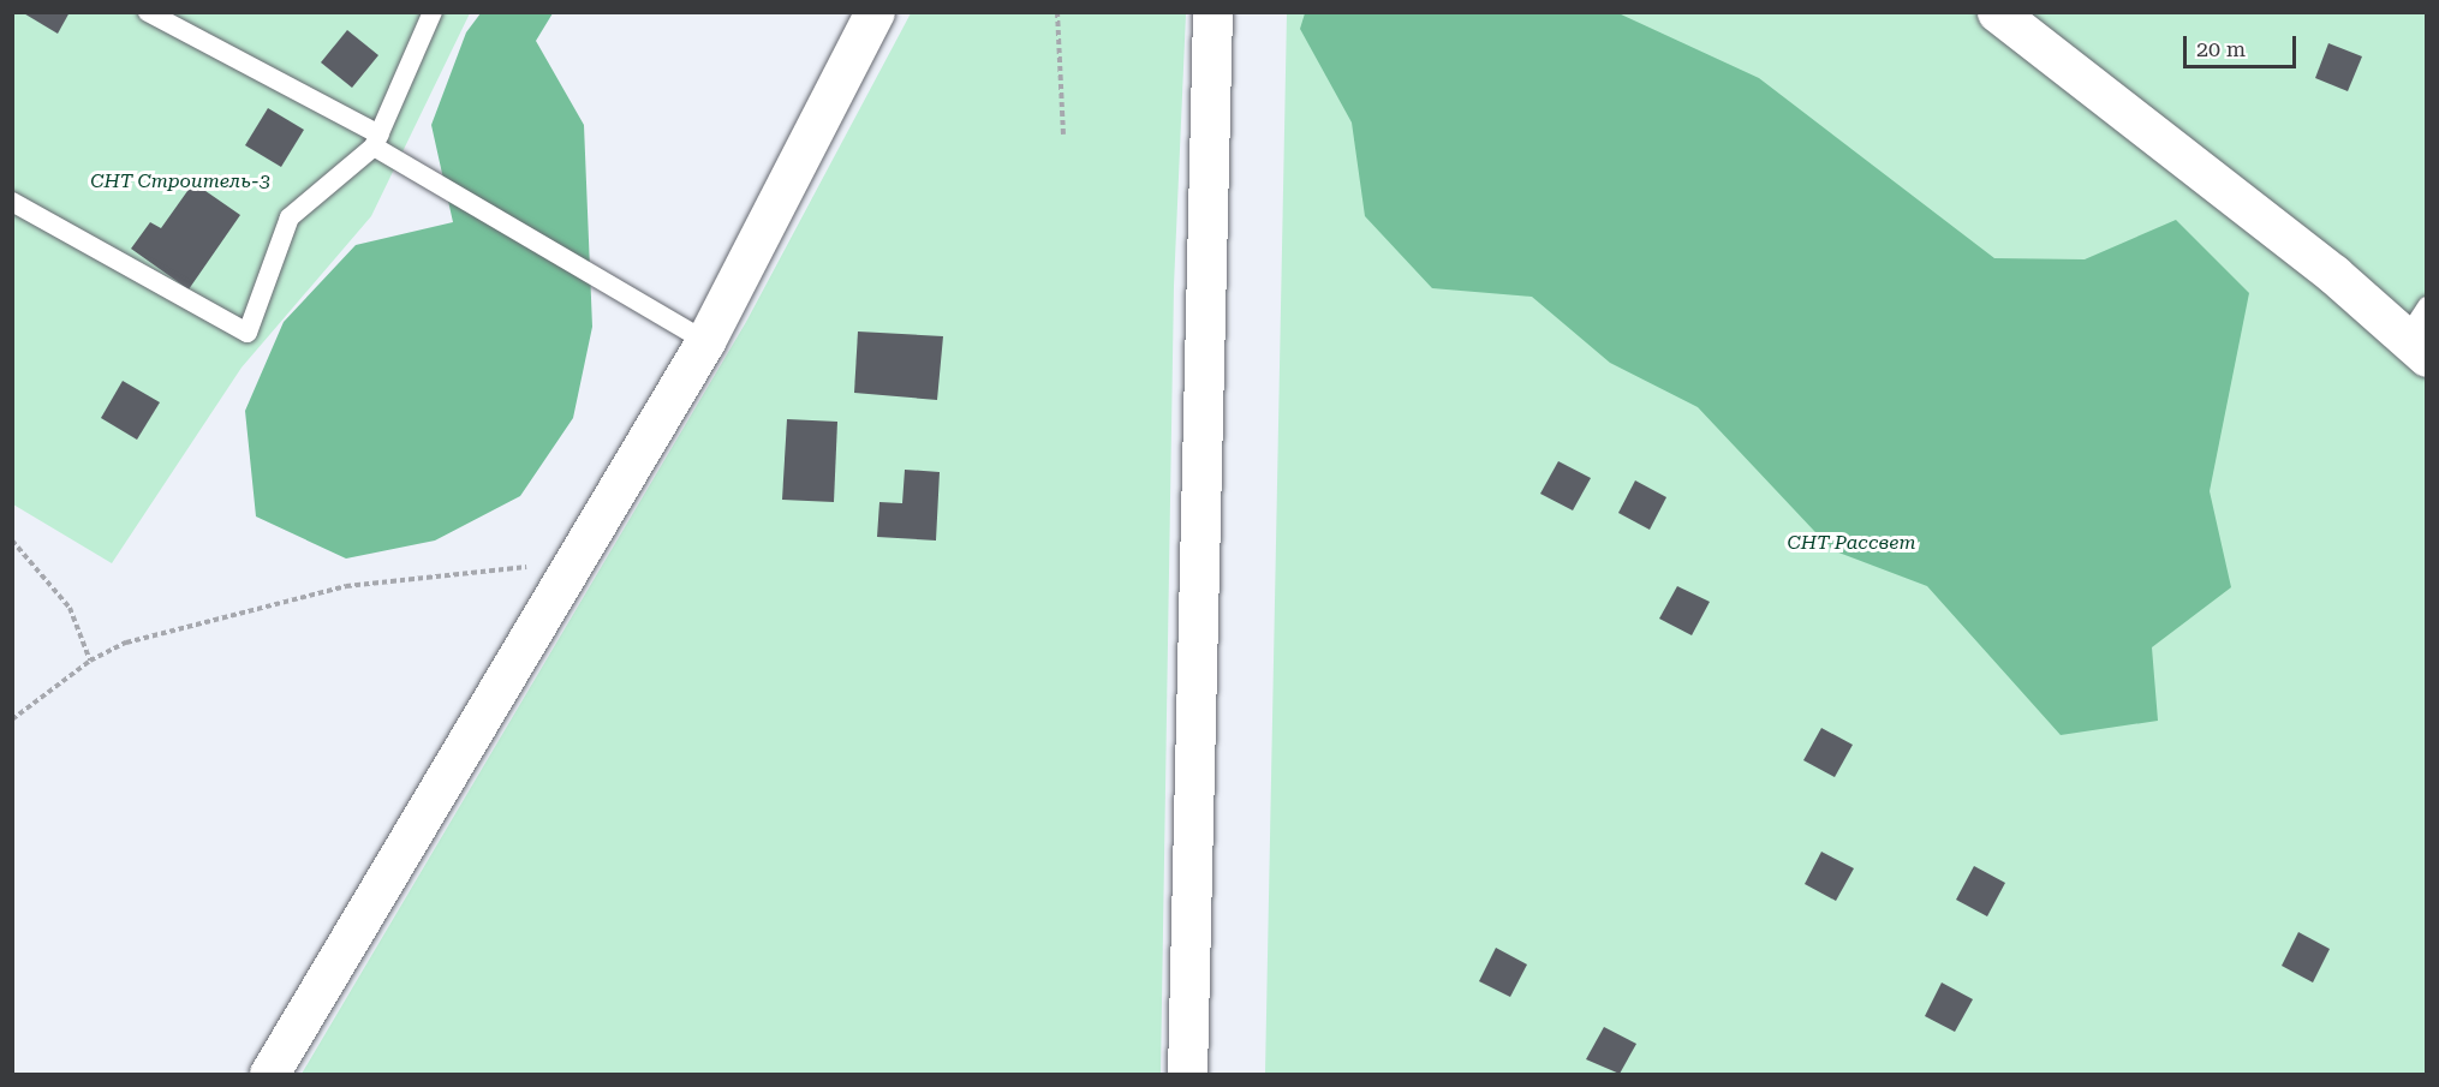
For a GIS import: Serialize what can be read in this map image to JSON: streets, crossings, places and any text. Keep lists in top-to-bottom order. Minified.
{"parks":["СНТ Строитель-3","СНТ Рассвет"],"scale_bar":"20 m"}
